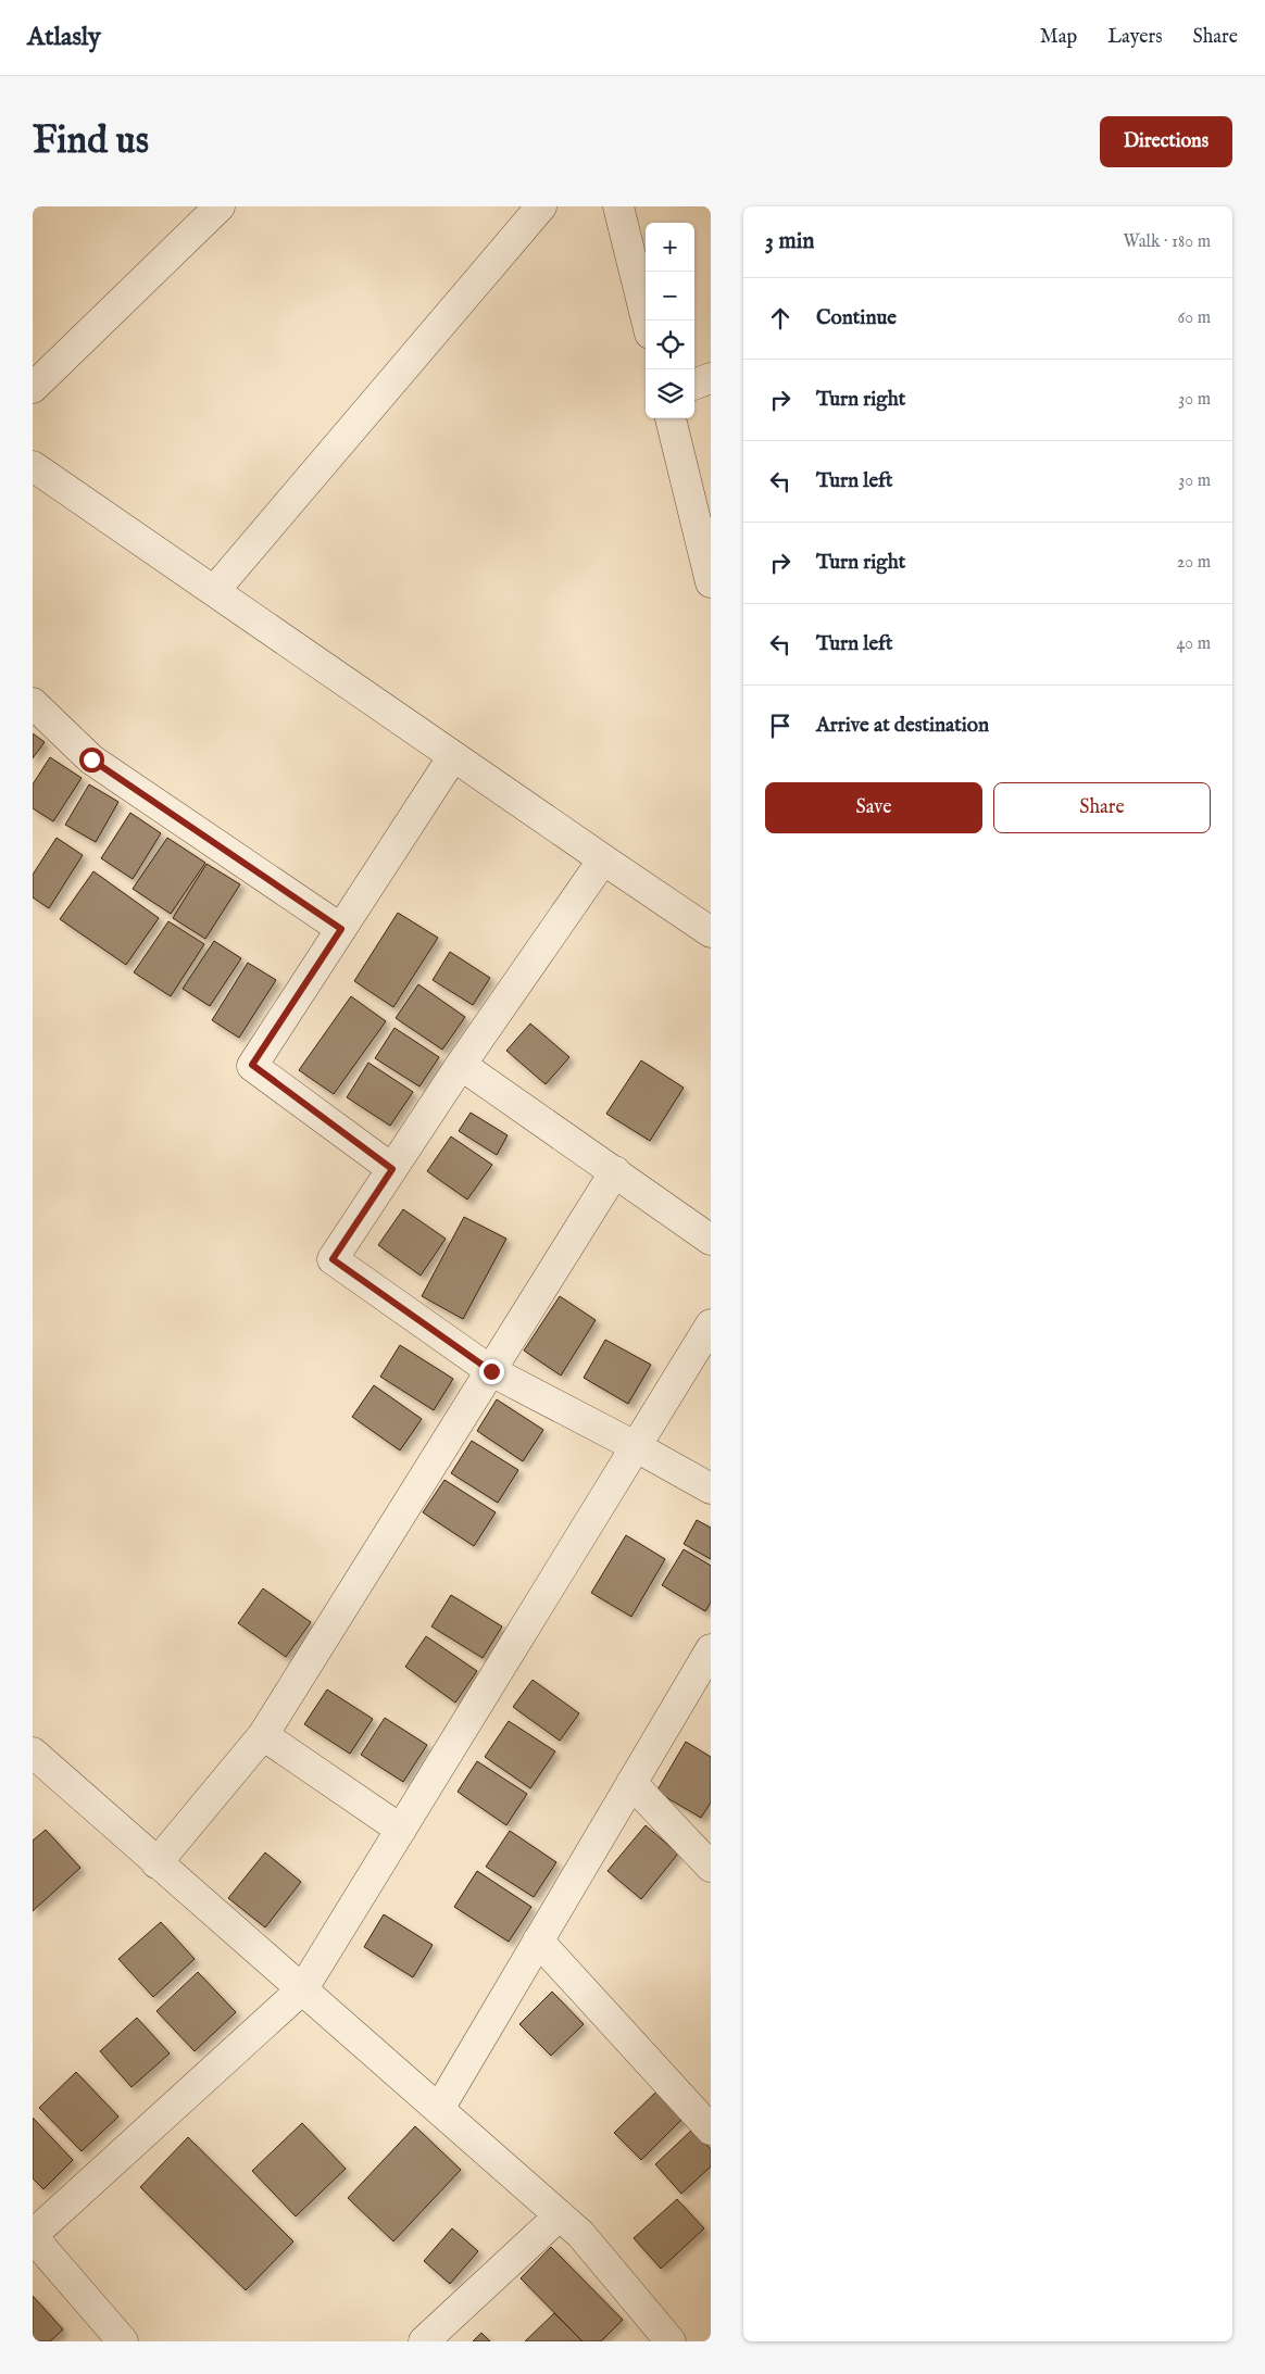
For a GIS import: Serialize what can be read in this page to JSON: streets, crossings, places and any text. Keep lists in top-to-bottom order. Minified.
{"page":{"header":"Atlasly","nav":["Map","Layers","Share"],"buttons":["Directions",["Save","Share"]],"title":"Find us","heading":["3 min","Walk · 180 m"],"map_buttons":["+","−"],"list":[["Continue","60 m"],["Turn right","30 m"],["Turn left","30 m"],["Turn right","20 m"],["Turn left","40 m"],"Arrive at destination"]}}
